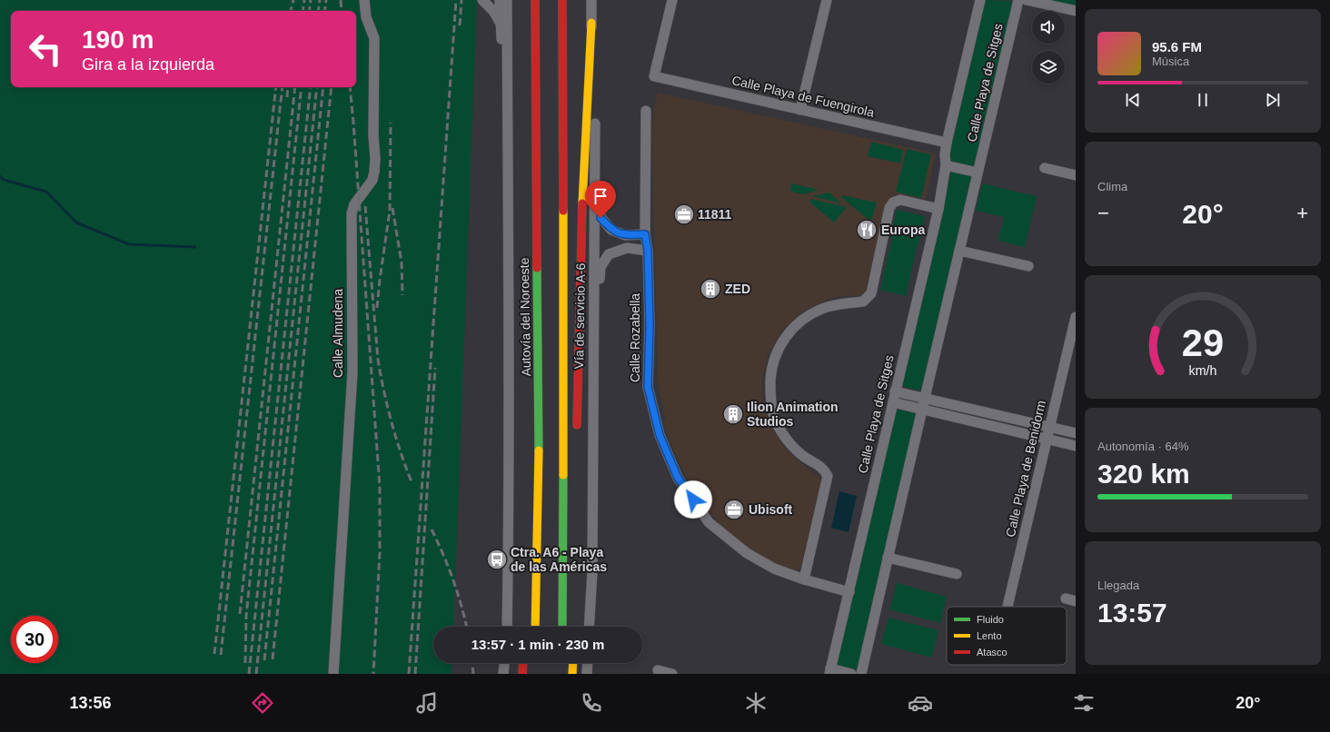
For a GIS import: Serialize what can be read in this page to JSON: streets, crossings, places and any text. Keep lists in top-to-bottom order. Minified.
{"streets":{"highway":["Autovía del Noroeste"],"street":["Calle Playa de Sitges","Calle Playa de Fuengirola","Vía de servicio A-6","Calle Almudena","Calle Rozabella","Calle Playa de Benidorm"]},"crossings":[["Calle Playa de Sitges","Calle Playa de Fuengirola"],["Calle Playa de Sitges","Calle Rozabella"]],"places":{"office":["11811","Ubisoft"],"restaurant":["Europa"],"building":["ZED","Ilion Animation Studios"],"bus stop":["Ctra. A6 - Playa de las Américas"]},"legend":["Fluido","Lento","Atasco"],"page":{"turn":["190 m","Gira a la izquierda"],"song":["95.6 FM","Música"],"tile":["Clima",["Autonomía · 64%","320 km"],["Llegada","13:57"]],"heat":["−","20°","+"],"limit":"30","trip":"13:57 · 1 min · 230 m","tabs":["13:56","20°"],"gauge":["29","km/h"]}}
